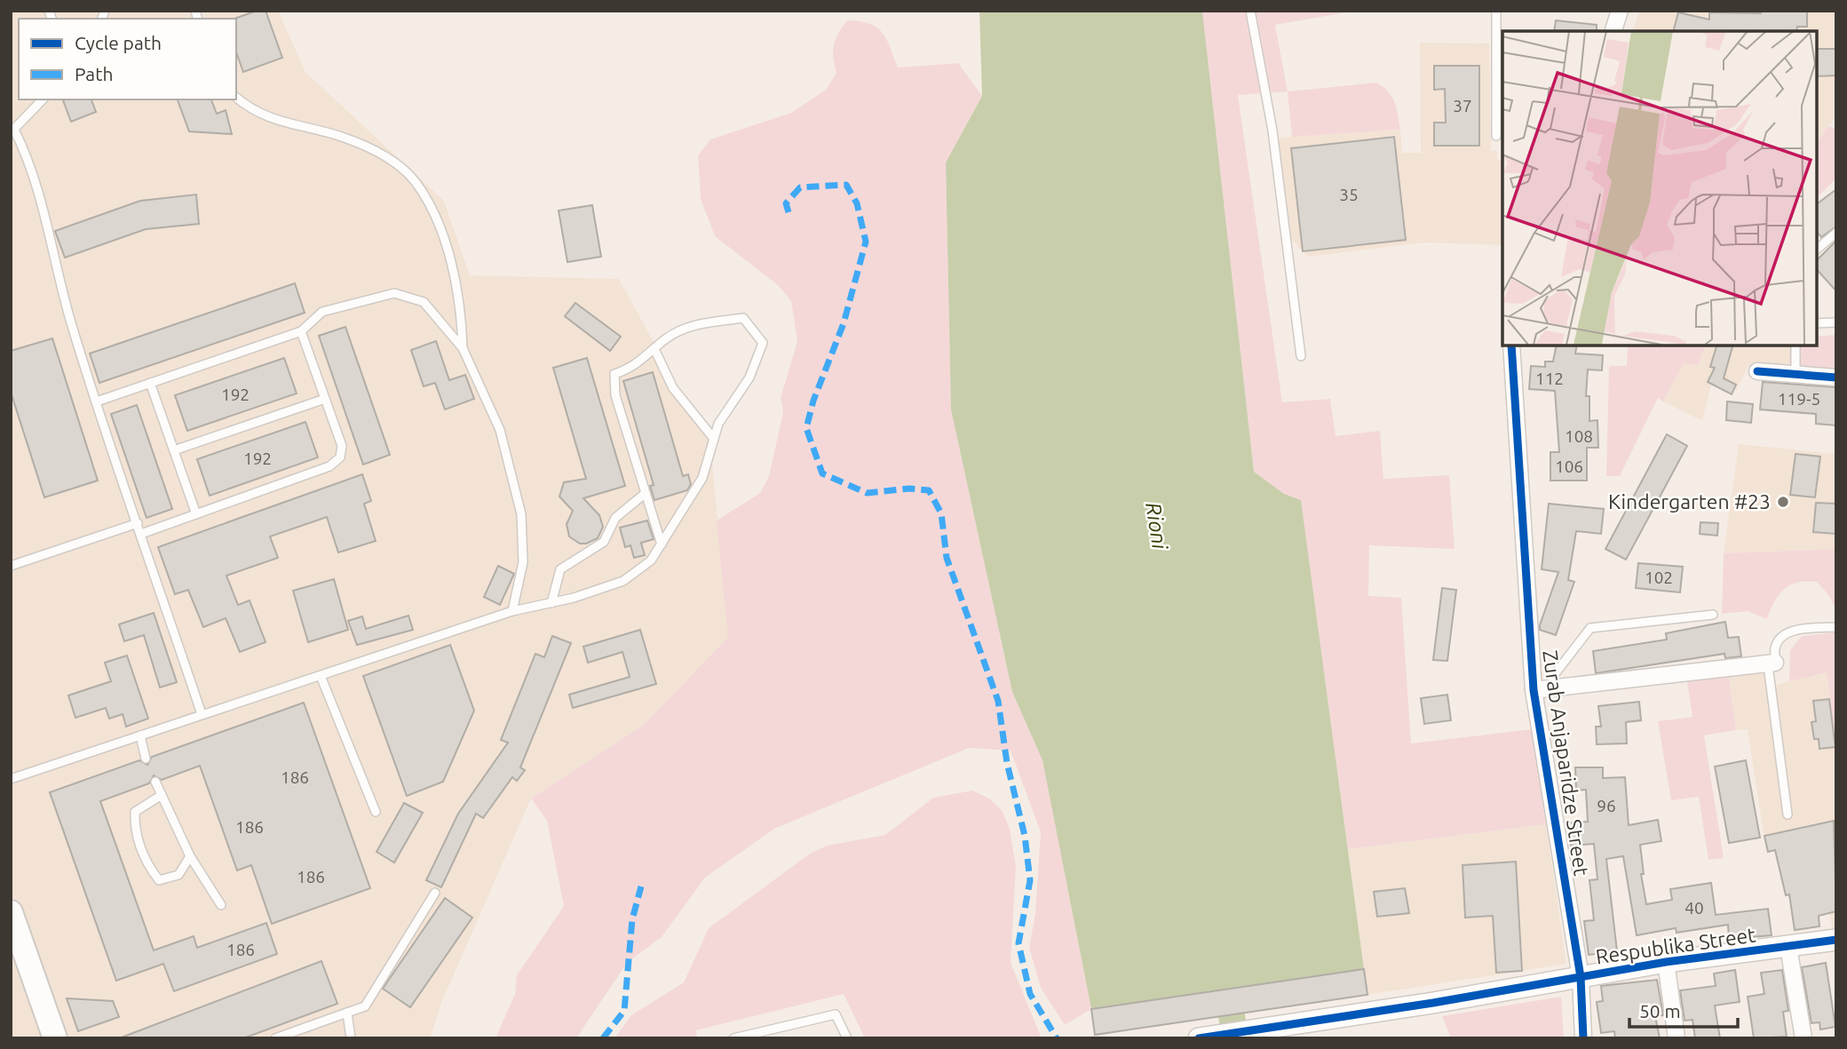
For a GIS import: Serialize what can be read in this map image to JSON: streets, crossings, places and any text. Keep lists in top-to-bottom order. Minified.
{"streets":{"street":["Zurab Anjaparidze Street","Respublika Street"]},"crossings":[["Zurab Anjaparidze Street","Respublika Street"]],"water":["Rioni"],"places":["Kindergarten #23"],"house_numbers":["37","35","112","192","119-5","108","192","106","102","186","96","186","186","40","186"],"legend":["Cycle path","Path"],"scale_bar":"50 m"}
